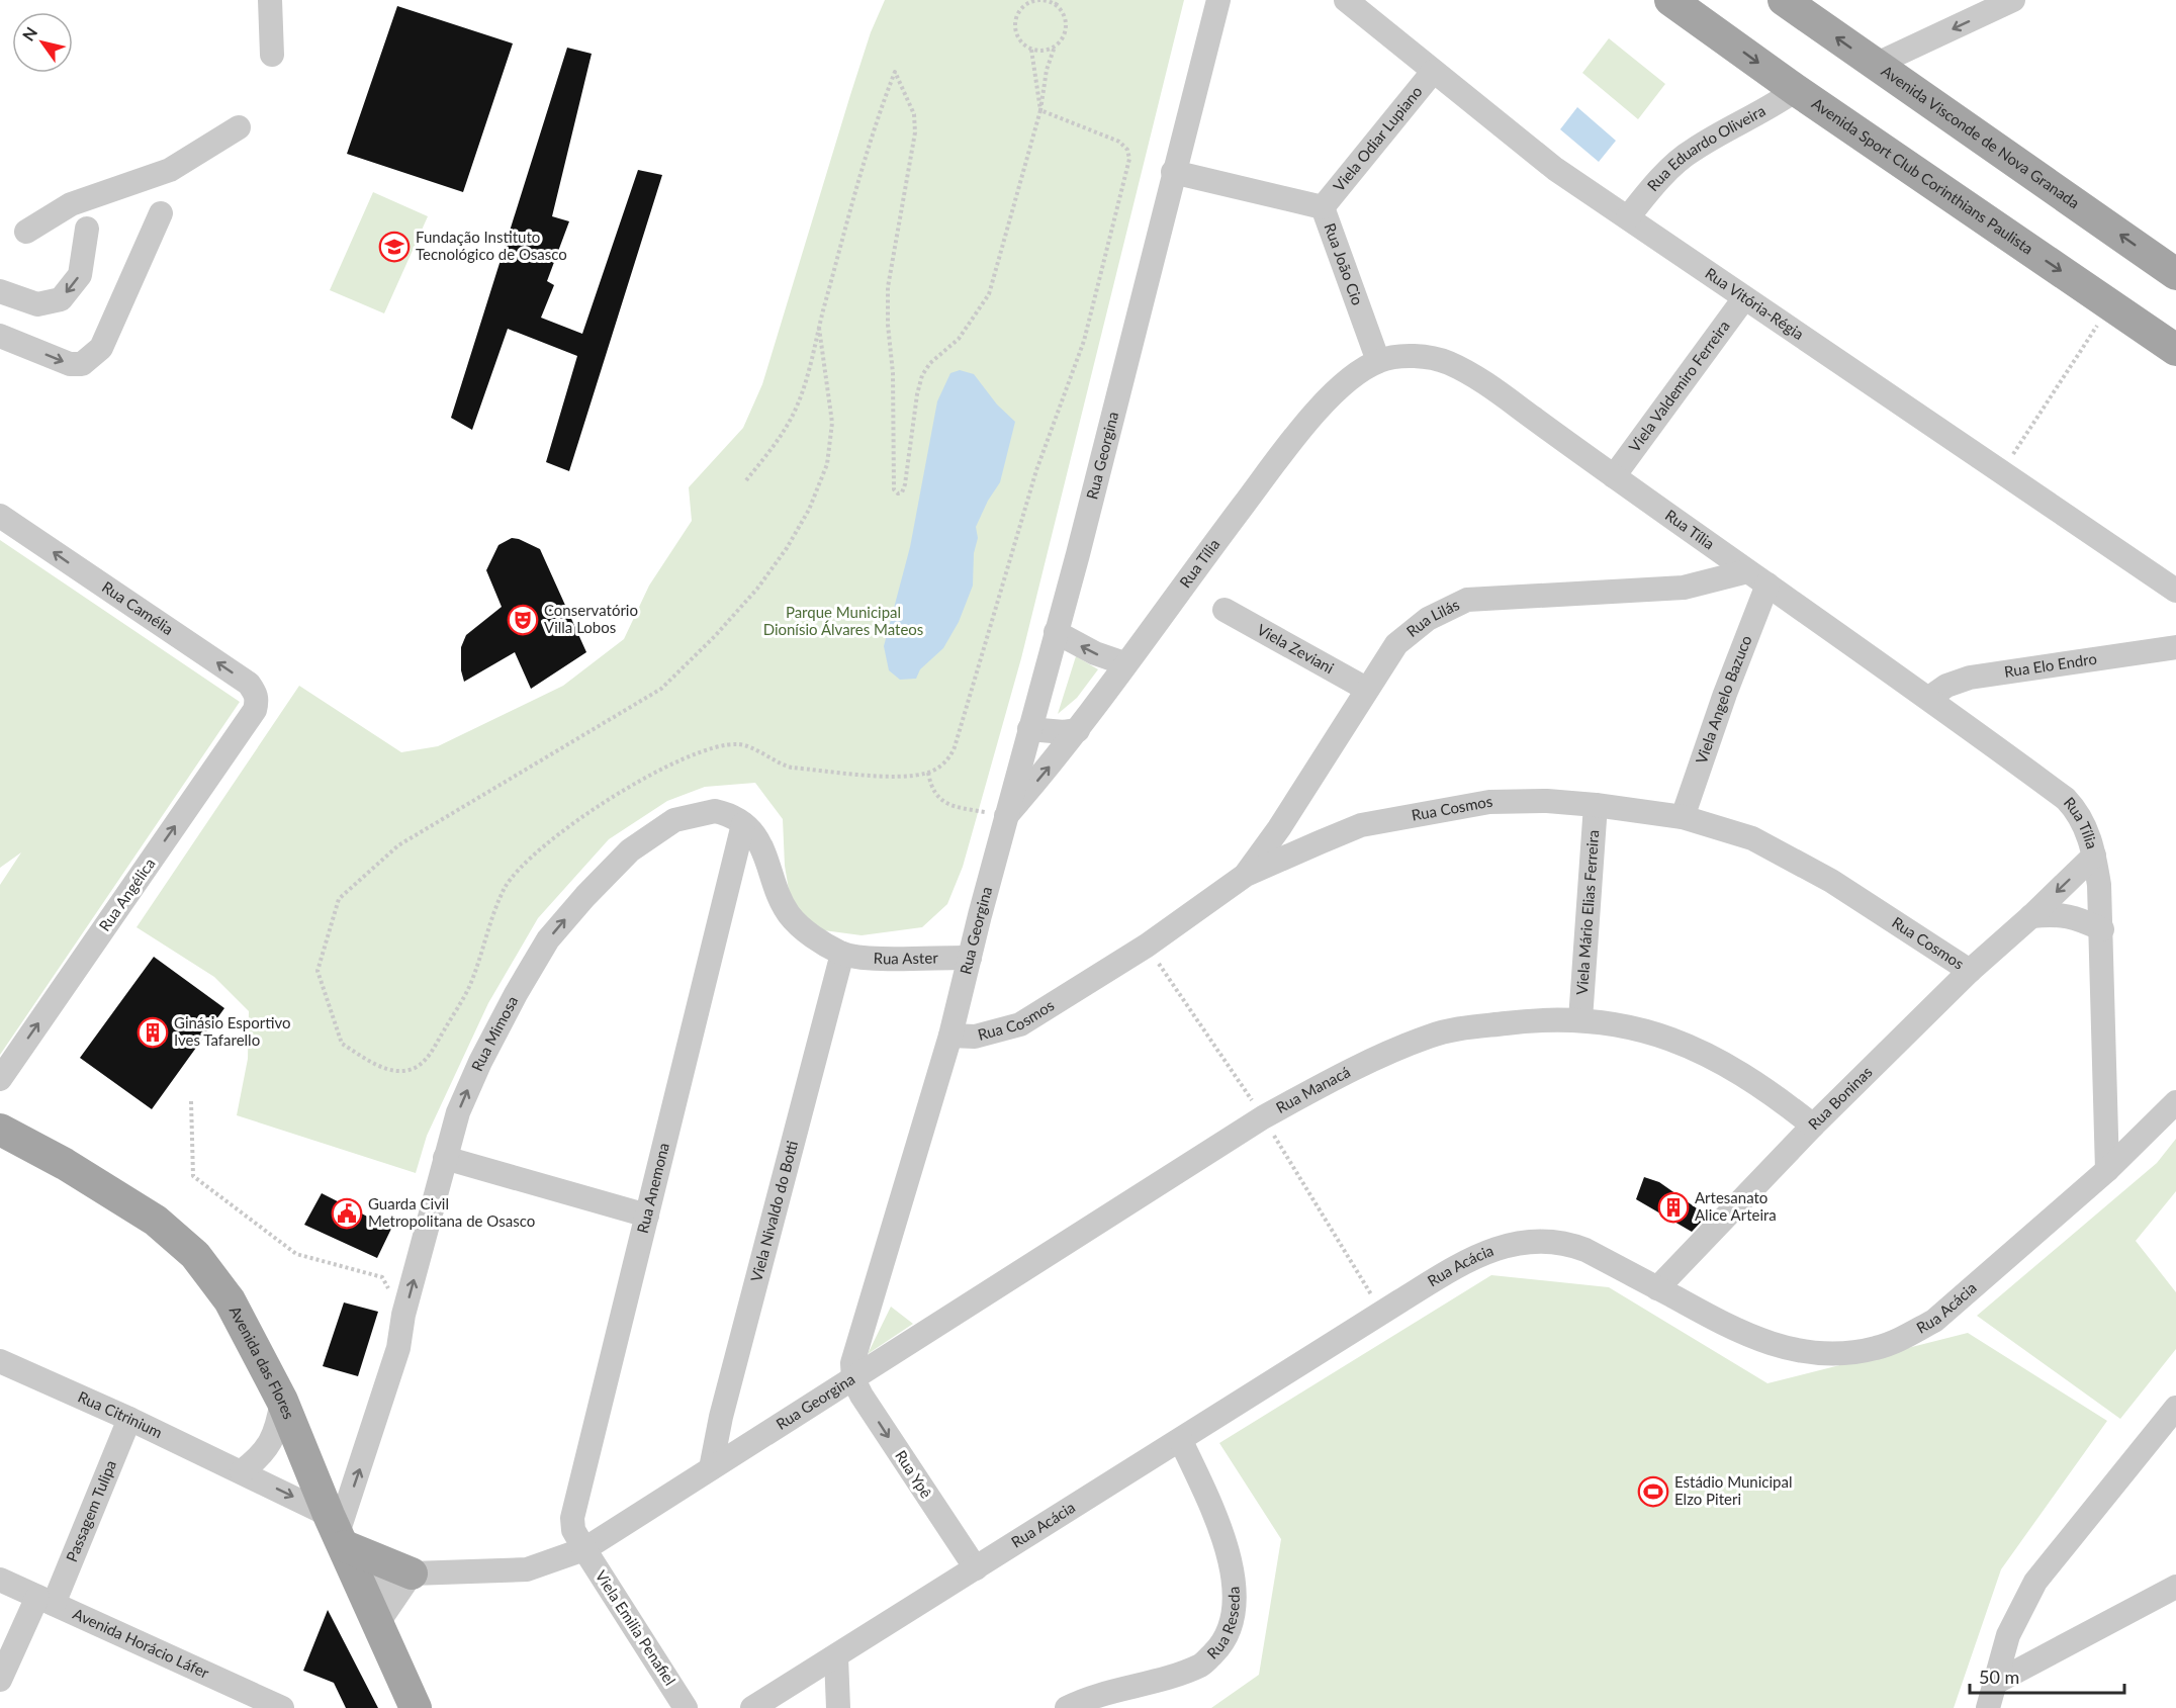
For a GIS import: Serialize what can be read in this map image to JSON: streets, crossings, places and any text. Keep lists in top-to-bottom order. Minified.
{"streets":{"main road":["Avenida Visconde de Nova Granada","Avenida Sport Club Corinthians Paulista","Avenida das Flores"],"street":["Viela Odiar Lupiano","Rua Eduardo Oliveira","Rua João Cio","Rua Vitória-Régia","Viela Valdemiro Ferreira","Rua Georgina","Rua Tília","Rua Camélia","Rua Lilás","Viela Zeviani","Rua Elo Endro","Viela Angelo Bazuco","Rua Cosmos","Rua Angélica","Viela Mário Elias Ferreira","Rua Aster","Rua Mimosa","Rua Manacá","Rua Boninas","Rua Anemona","Viela Nivaldo do Botti","Rua Acácia","Rua Citrinium","Rua Ypê","Passagem Tulipa","Rua Reseda","Viela Emilia Penafiel","Avenida Horácio Láfer"]},"crossings":[["Viela Odiar Lupiano","Rua João Cio"],["Viela Odiar Lupiano","Rua Vitória-Régia"],["Rua Eduardo Oliveira","Avenida Sport Club Corinthians Paulista"],["Rua Eduardo Oliveira","Rua Vitória-Régia"],["Rua João Cio","Rua Georgina"],["Rua João Cio","Rua Tília"],["Rua Vitória-Régia","Viela Valdemiro Ferreira"],["Viela Valdemiro Ferreira","Rua Tília"],["Rua Georgina","Rua Tília"],["Rua Georgina","Rua Cosmos"],["Rua Georgina","Rua Aster"],["Rua Georgina","Rua Manacá"],["Rua Georgina","Rua Anemona"],["Rua Georgina","Viela Nivaldo do Botti"],["Rua Georgina","Avenida das Flores"],["Rua Georgina","Rua Ypê"],["Rua Georgina","Viela Emilia Penafiel"],["Rua Tília","Rua Lilás"],["Rua Tília","Rua Elo Endro"],["Rua Tília","Viela Angelo Bazuco"],["Rua Tília","Rua Boninas"],["Rua Tília","Rua Acácia"],["Rua Camélia","Rua Angélica"],["Rua Lilás","Viela Zeviani"],["Rua Lilás","Rua Cosmos"],["Viela Angelo Bazuco","Rua Cosmos"],["Rua Cosmos","Viela Mário Elias Ferreira"],["Rua Cosmos","Rua Boninas"],["Viela Mário Elias Ferreira","Rua Manacá"],["Rua Aster","Rua Mimosa"],["Rua Aster","Viela Nivaldo do Botti"],["Rua Mimosa","Rua Anemona"],["Rua Mimosa","Viela Nivaldo do Botti"],["Rua Mimosa","Avenida das Flores"],["Rua Mimosa","Rua Citrinium"],["Rua Manacá","Rua Boninas"],["Rua Manacá","Rua Ypê"],["Rua Boninas","Rua Acácia"],["Rua Anemona","Viela Emilia Penafiel"],["Rua Acácia","Rua Ypê"],["Rua Acácia","Rua Reseda"],["Avenida das Flores","Rua Citrinium"],["Rua Citrinium","Passagem Tulipa"],["Passagem Tulipa","Avenida Horácio Láfer"]],"one_way":["Avenida Visconde de Nova Granada","Avenida Sport Club Corinthians Paulista","Rua Camélia","Rua Angélica","Rua Mimosa","Rua Ypê"],"parks":["Parque Municipal Dionísio Álvares Mateos"],"places":{"school or university":["Fundação Instituto Tecnológico de Osasco"],"theatre":["Conservatório Villa Lobos"],"building":["Ginásio Esportivo Ives Tafarello","Artesanato Alice Arteira"],"public building":["Guarda Civil Metropolitana de Osasco"],"sports":["Estádio Municipal Elzo Piteri"]},"scale_bar":"50 m","north":"top left"}
